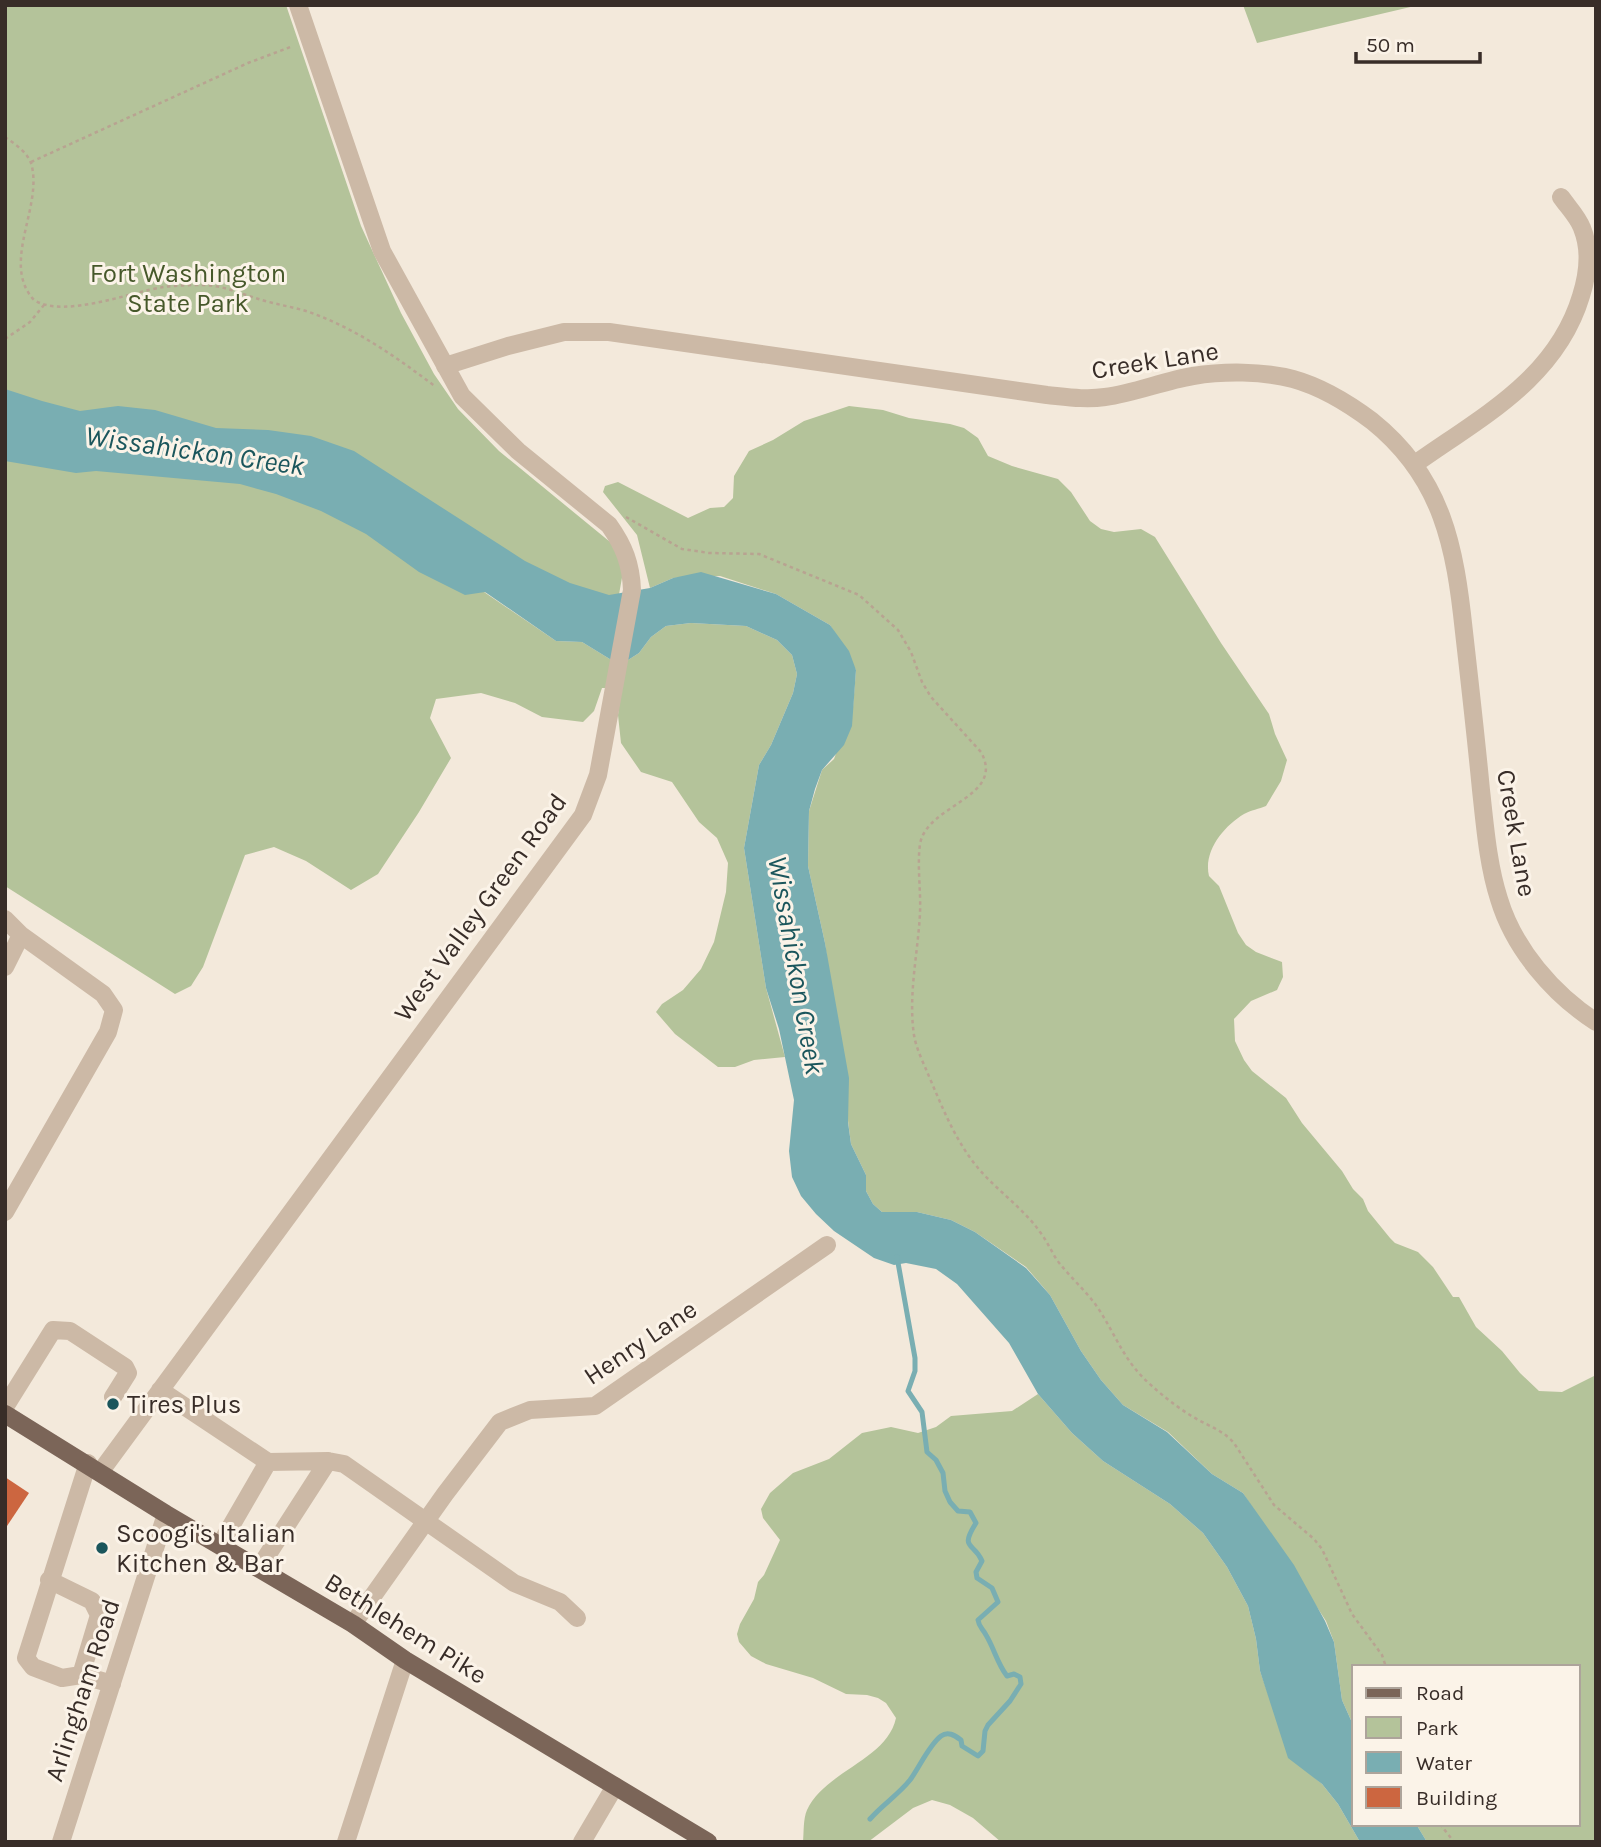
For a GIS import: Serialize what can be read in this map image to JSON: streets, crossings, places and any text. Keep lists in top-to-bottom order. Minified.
{"streets":{"main road":["Bethlehem Pike"],"street":["Creek Lane","West Valley Green Road","Henry Lane","Arlingham Road"]},"crossings":[["Creek Lane","West Valley Green Road"],["West Valley Green Road","Bethlehem Pike"],["Henry Lane","Bethlehem Pike"],["Bethlehem Pike","Arlingham Road"]],"water":["Wissahickon Creek"],"parks":["Fort Washington State Park"],"places":["Tires Plus","Scoogi's Italian Kitchen & Bar"],"legend":["Road","Park","Water","Building"],"scale_bar":"50 m"}
